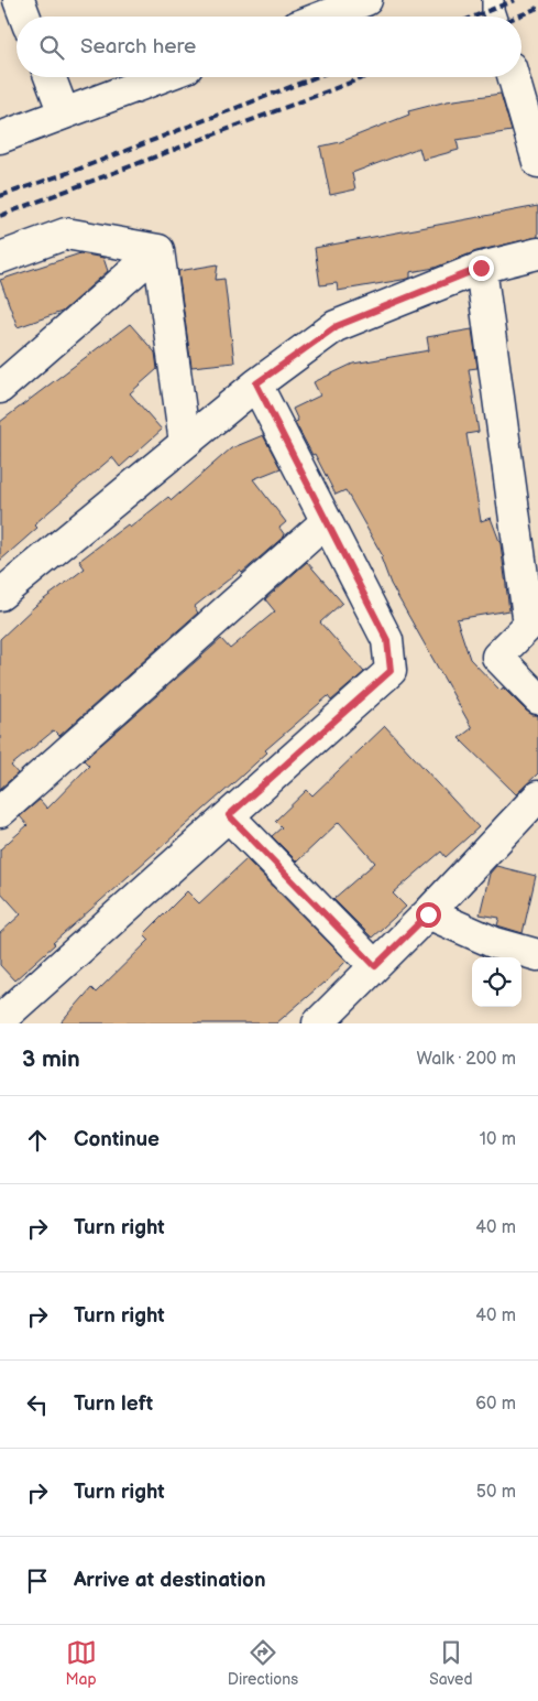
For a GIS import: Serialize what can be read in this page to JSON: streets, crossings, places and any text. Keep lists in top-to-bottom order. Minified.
{"page":{"search":"Search here","heading":["3 min","Walk · 200 m"],"list":[["Continue","10 m"],["Turn right","40 m"],["Turn right","40 m"],["Turn left","60 m"],["Turn right","50 m"],"Arrive at destination"],"nav":["Map","Directions","Saved"]}}
